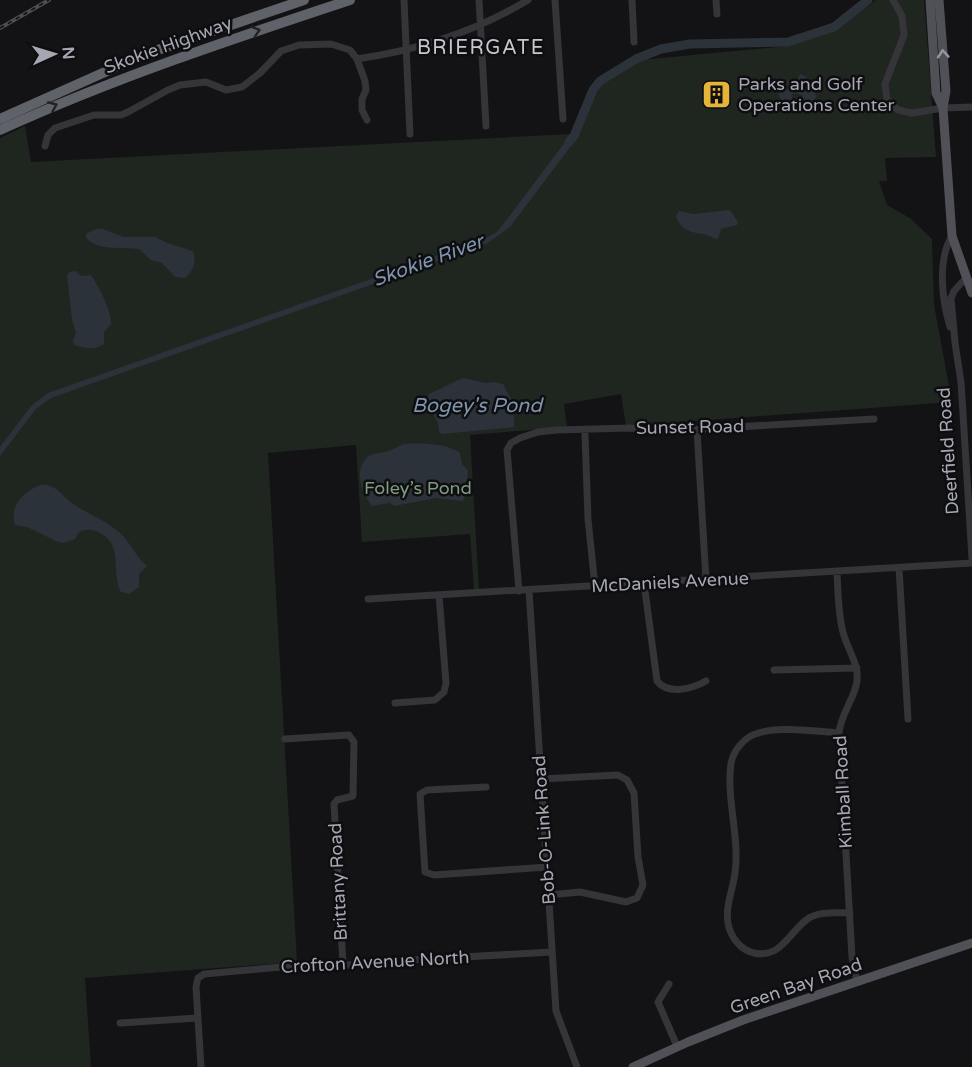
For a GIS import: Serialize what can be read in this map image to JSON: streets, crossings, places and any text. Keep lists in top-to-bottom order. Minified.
{"streets":{"highway":["Skokie Highway"],"main road":["Green Bay Road"],"street":["Sunset Road","Deerfield Road","McDaniels Avenue","Kimball Road","Bob-O-Link Road","Brittany Road","Crofton Avenue North"]},"crossings":[["Sunset Road","McDaniels Avenue"],["McDaniels Avenue","Kimball Road"],["McDaniels Avenue","Bob-O-Link Road"],["Kimball Road","Green Bay Road"],["Bob-O-Link Road","Crofton Avenue North"],["Brittany Road","Crofton Avenue North"]],"districts":["BRIERGATE"],"water":["Skokie River","Bogey's Pond"],"parks":["Foley’s Pond"],"places":{"building":["Parks and Golf Operations Center"]},"north":"right"}
